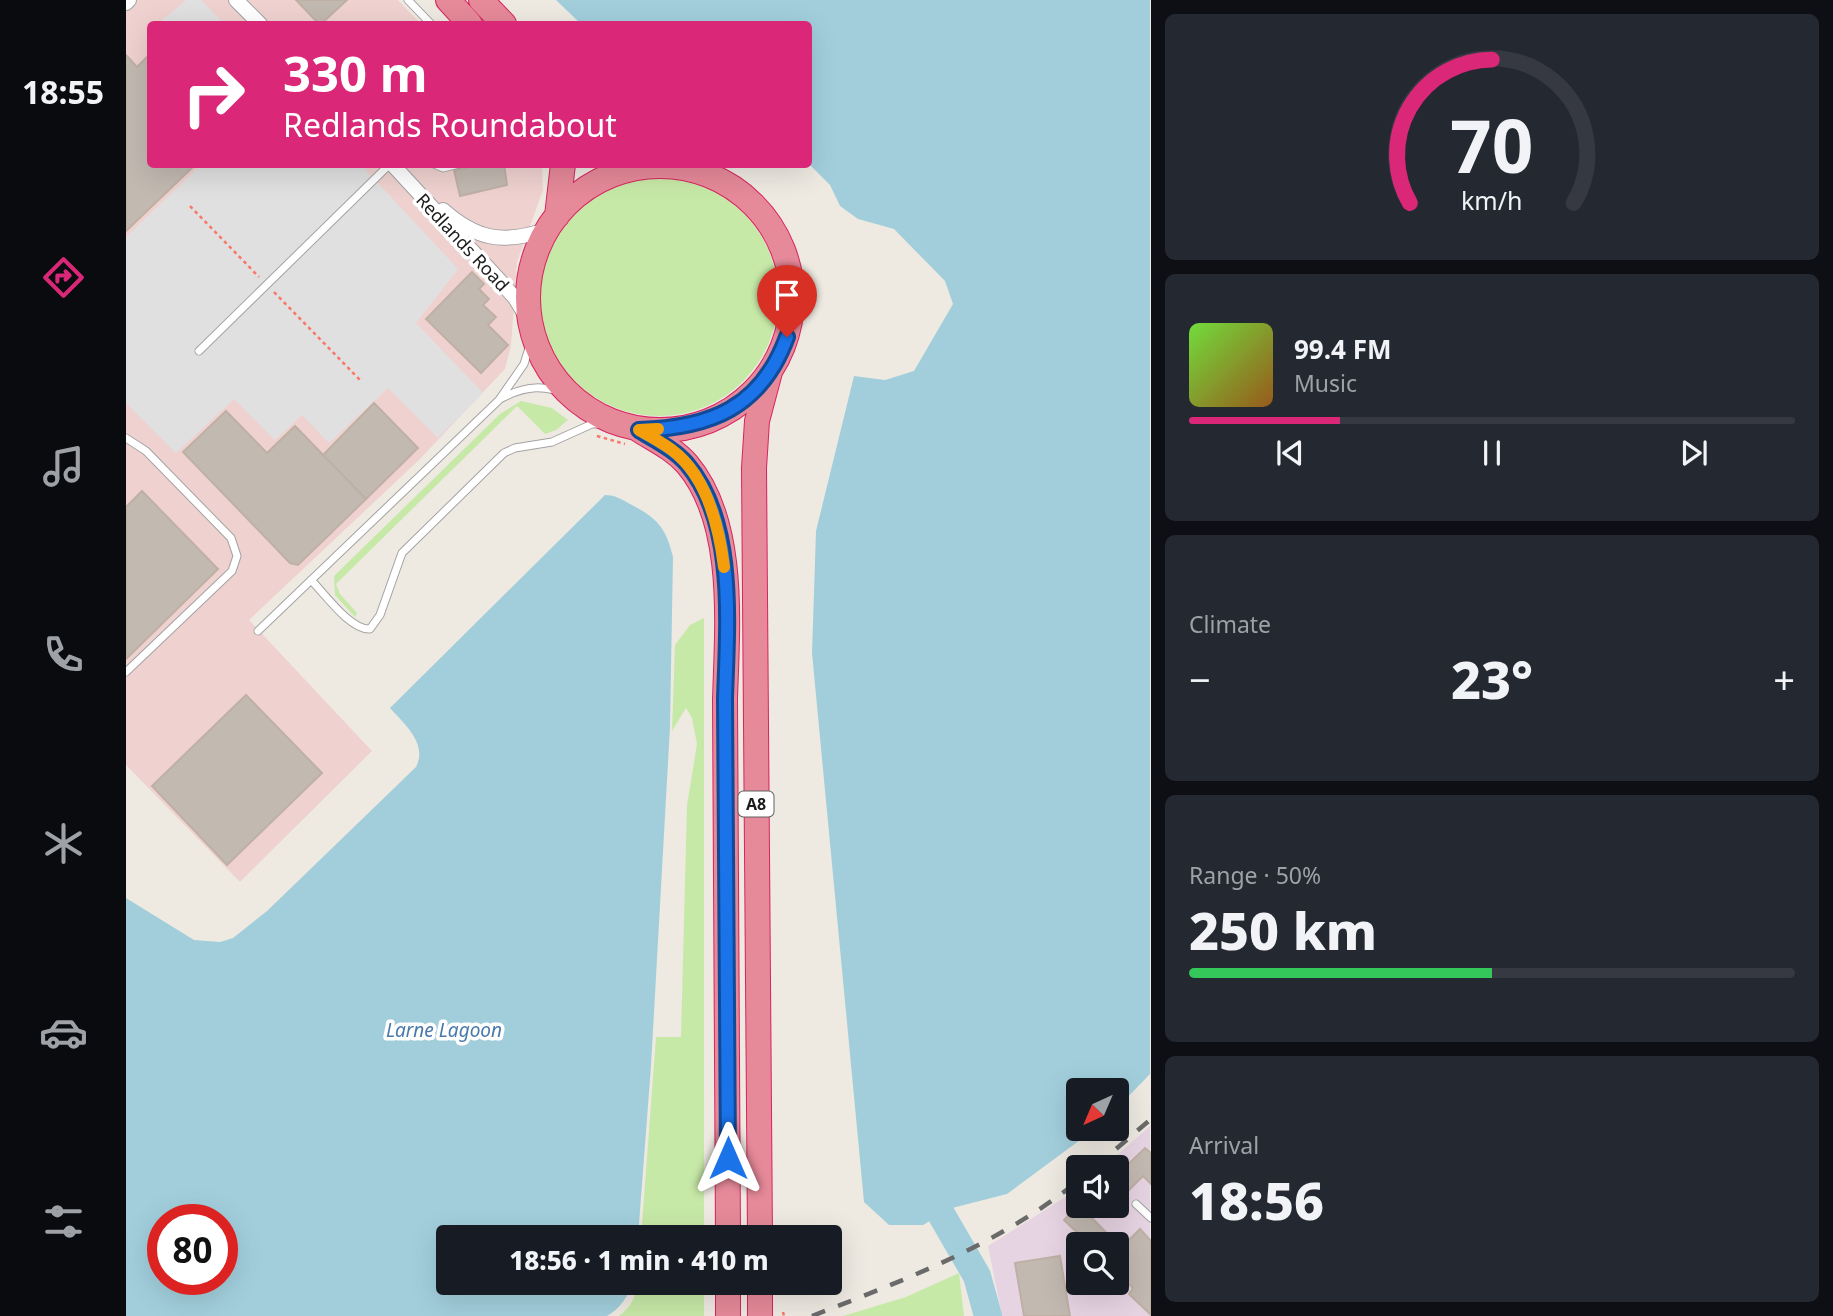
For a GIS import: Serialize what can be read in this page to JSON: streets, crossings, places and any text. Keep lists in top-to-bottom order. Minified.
{"streets":{"highway":["A8"],"street":["Redlands Road"]},"crossings":[["Redlands Road","A8"]],"water":["Larne Lagoon"],"north":"bottom left","page":{"tabs":"18:55","turn":["330 m","Redlands Roundabout"],"song":["99.4 FM","Music"],"tile":["Climate",["Range · 50%","250 km"],["Arrival","18:56"]],"heat":["−","23°","+"],"limit":"80","trip":"18:56 · 1 min · 410 m","gauge":["70","km/h"]}}
